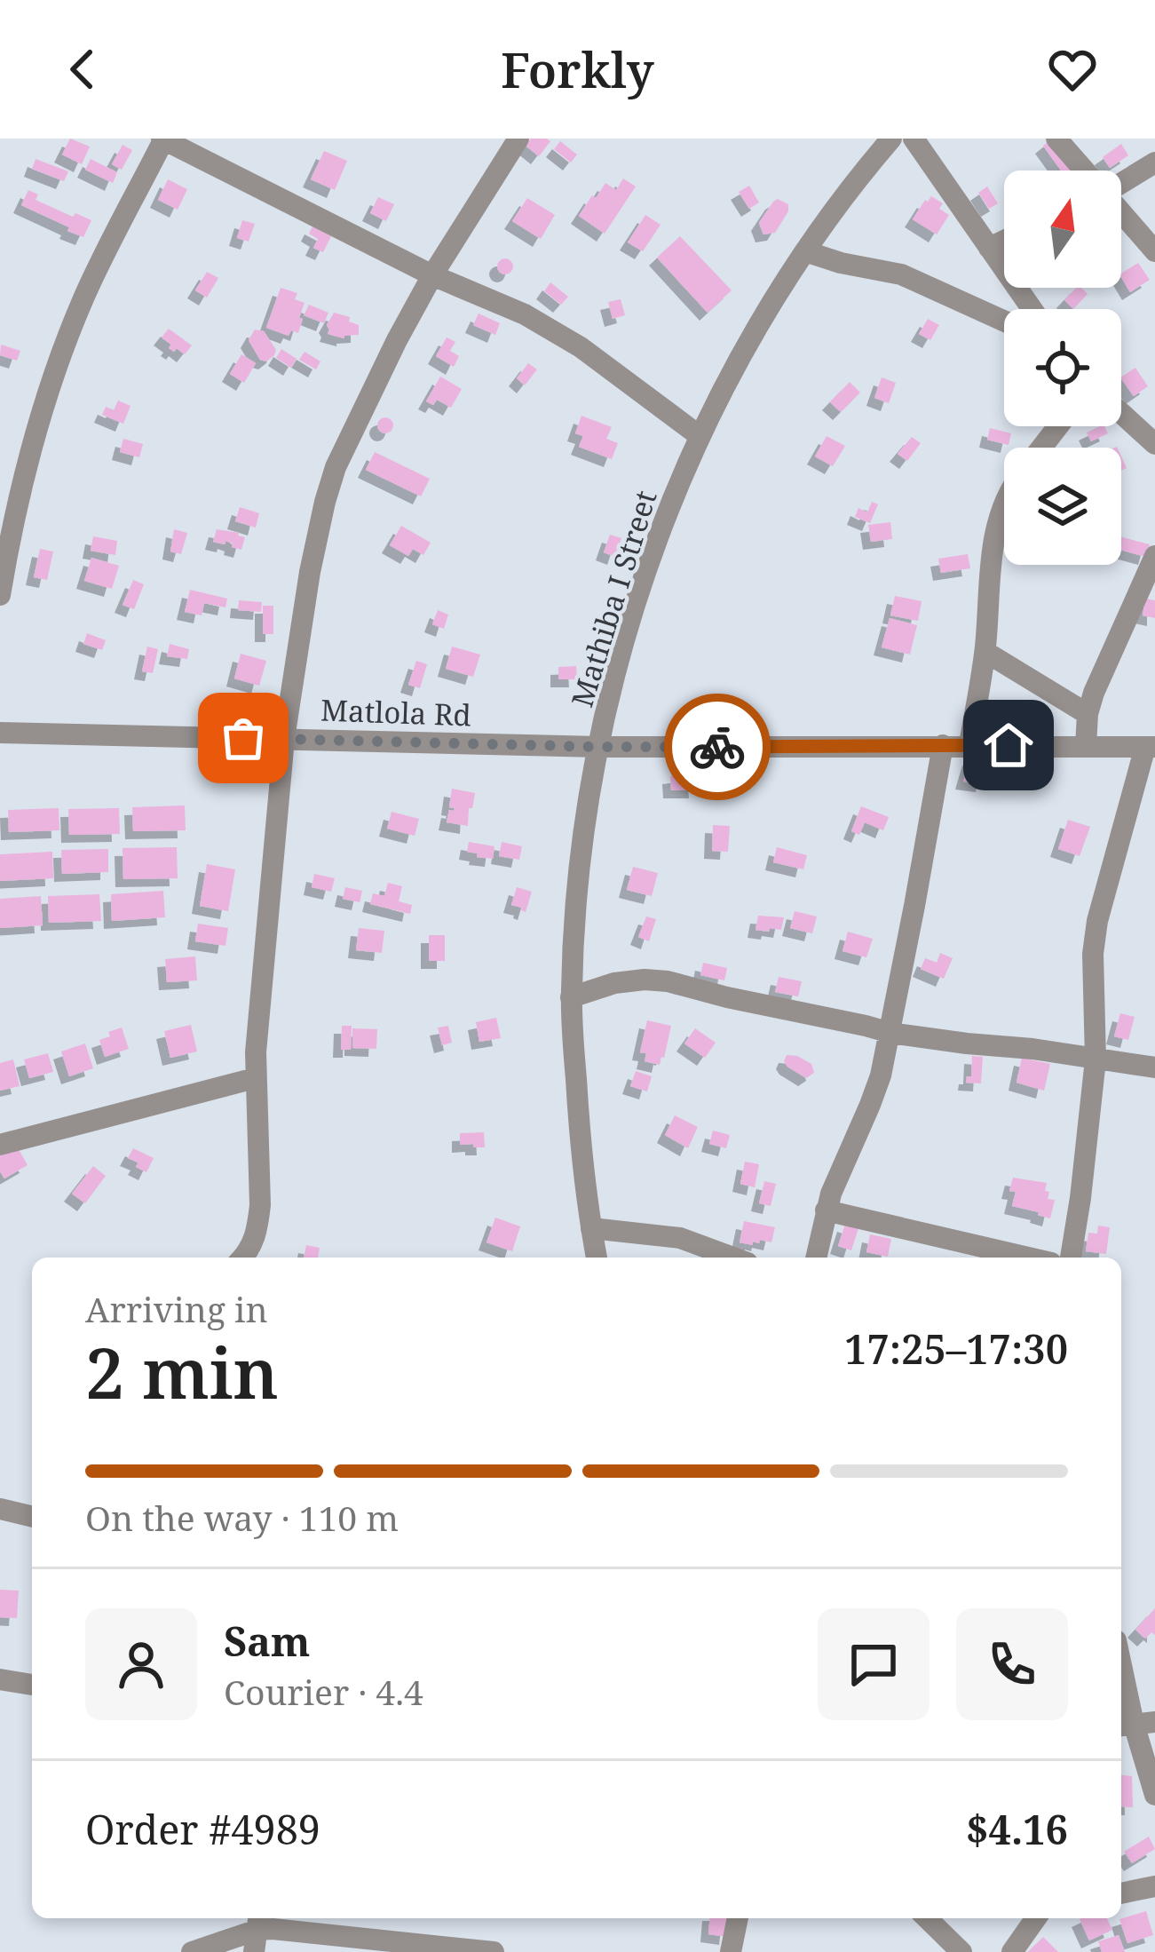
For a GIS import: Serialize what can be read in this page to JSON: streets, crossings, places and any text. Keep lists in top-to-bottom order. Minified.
{"streets":{"street":["Mathiba I Street","Matlola Rd"]},"crossings":[["Mathiba I Street","Matlola Rd"]],"north":"top","page":{"header":"Forkly","heading":["2 min","Arriving in","17:25–17:30"],"panel":["Sam","Courier · 4.4","Order #4989","$4.16"],"bar":"On the way · 110 m"}}
